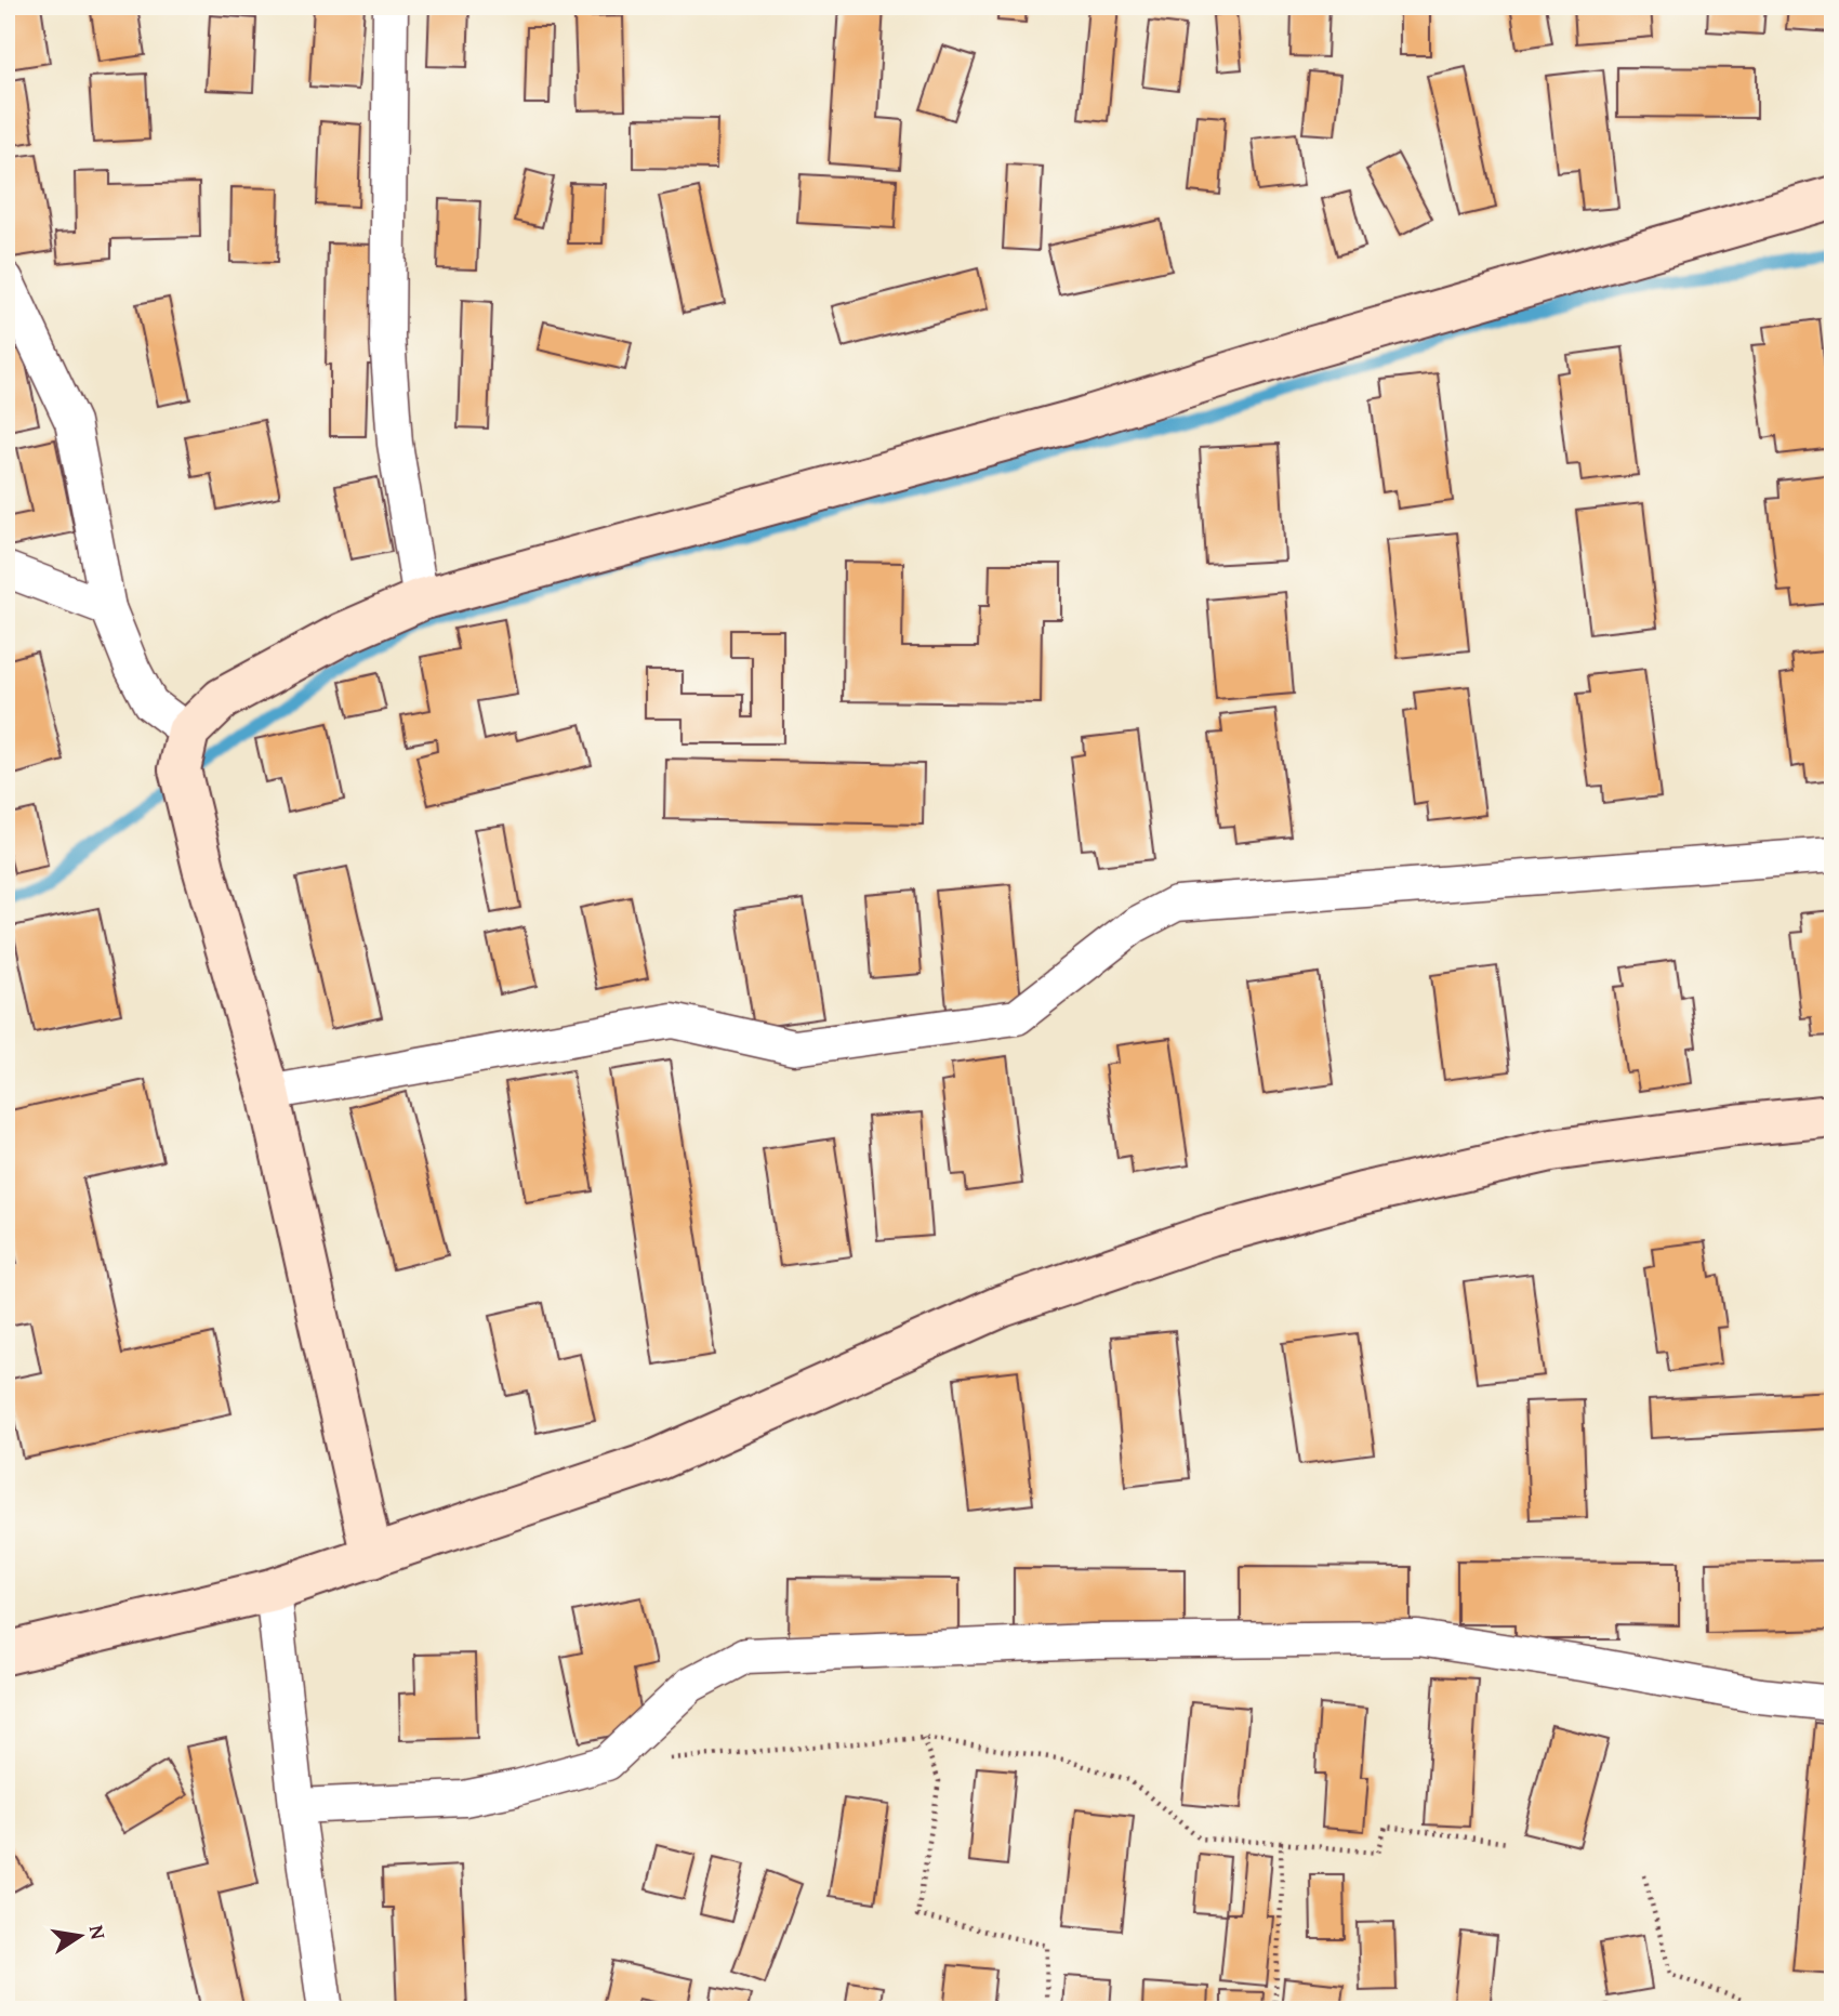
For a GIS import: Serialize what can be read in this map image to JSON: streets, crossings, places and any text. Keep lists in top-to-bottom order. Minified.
{"north":"right"}
